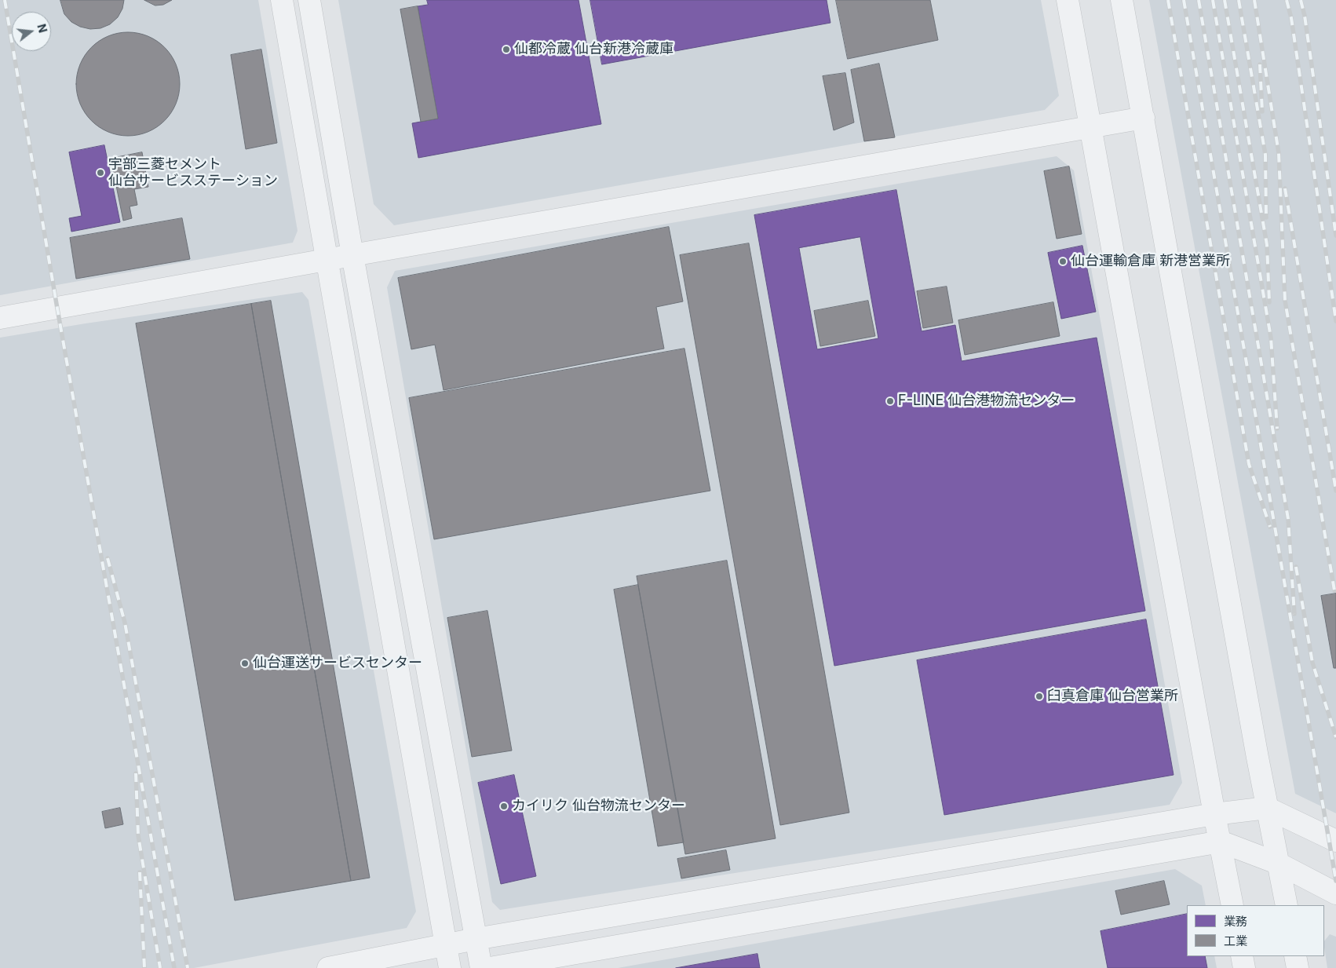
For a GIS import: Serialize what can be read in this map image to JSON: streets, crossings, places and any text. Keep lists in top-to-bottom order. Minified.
{"places":["仙都冷蔵 仙台新港冷蔵庫","宇部三菱セメント 仙台サービスステーション","仙台運輸倉庫 新港営業所","F-LINE 仙台港物流センター","仙台運送サービスセンター","臼真倉庫 仙台営業所","カイリク 仙台物流センター"],"legend":["業務","工業"],"north":"right"}
